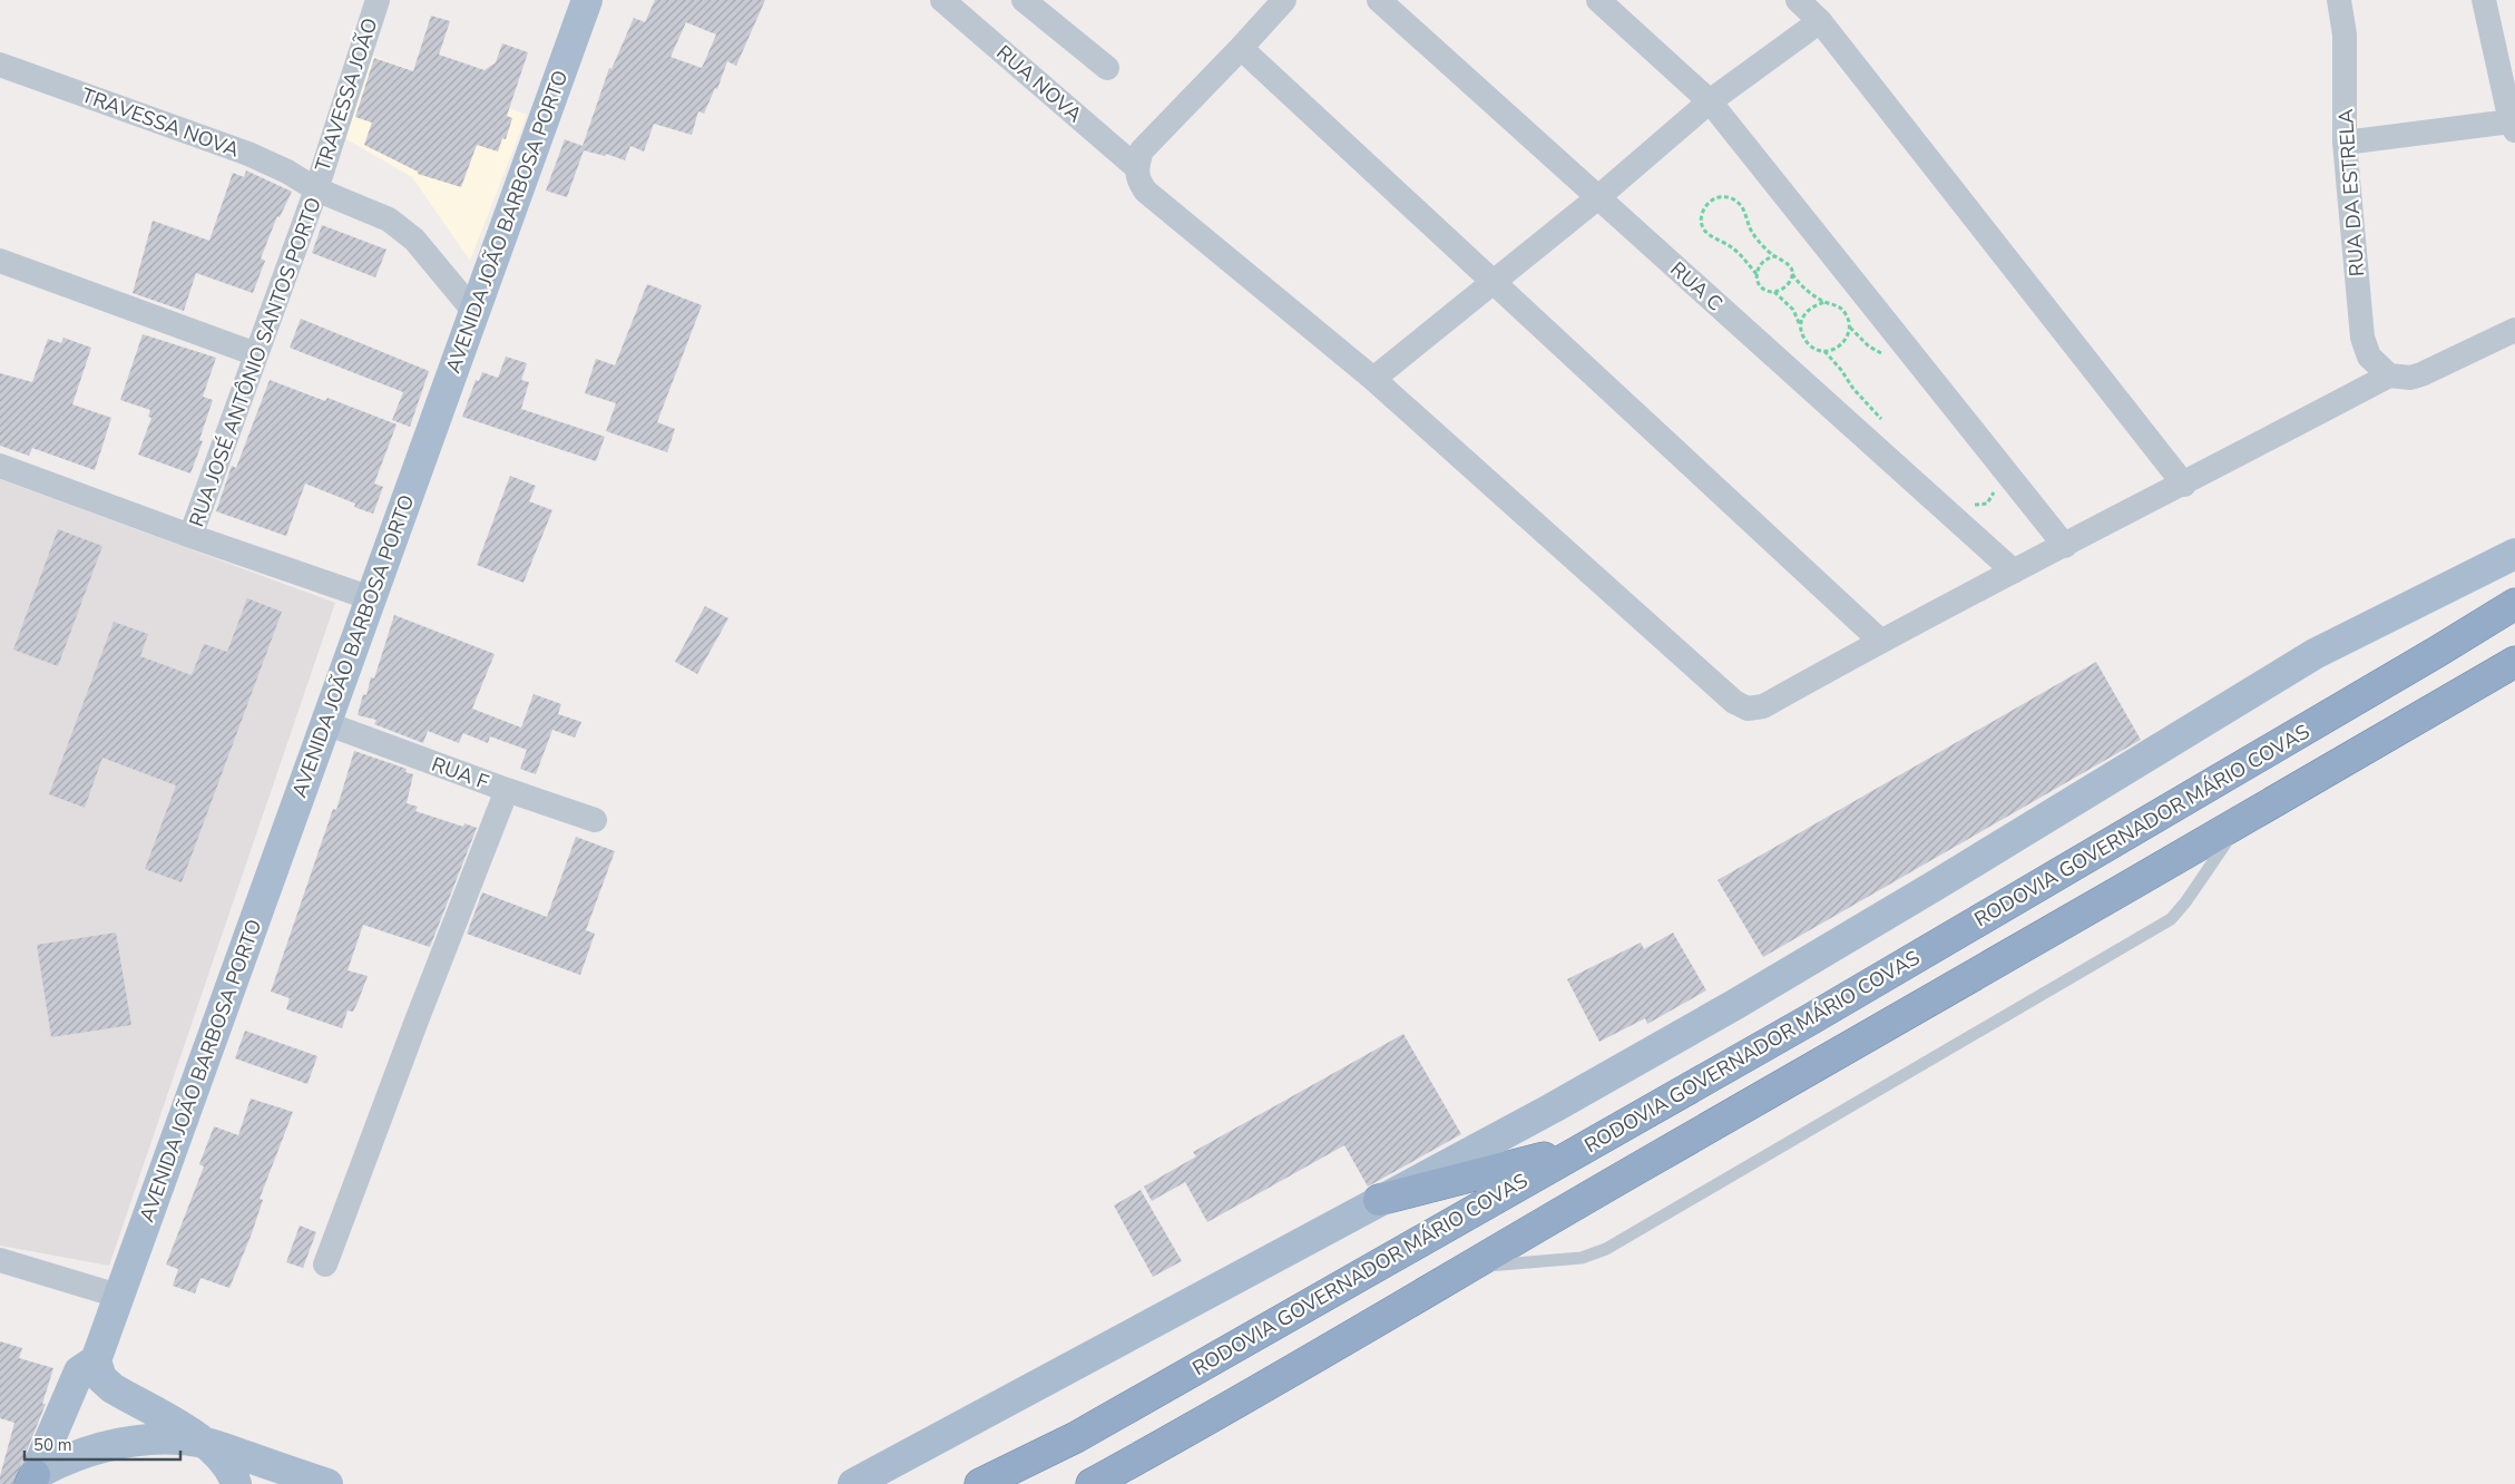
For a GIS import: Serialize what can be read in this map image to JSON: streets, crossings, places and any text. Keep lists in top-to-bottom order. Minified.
{"streets":{"highway":["RODOVIA GOVERNADOR MÁRIO COVAS"],"main road":["AVENIDA JOÃO BARBOSA PORTO"],"street":["RUA NOVA","TRAVESSA JOÃO","TRAVESSA NOVA","RUA DA ESTRELA","RUA C","RUA JOSÉ ANTÔNIO SANTOS PORTO","RUA F"]},"crossings":[["TRAVESSA JOÃO","TRAVESSA NOVA"],["TRAVESSA JOÃO","RUA JOSÉ ANTÔNIO SANTOS PORTO"],["TRAVESSA NOVA","RUA JOSÉ ANTÔNIO SANTOS PORTO"],["AVENIDA JOÃO BARBOSA PORTO","RUA JOSÉ ANTÔNIO SANTOS PORTO"],["AVENIDA JOÃO BARBOSA PORTO","RUA F"]],"scale_bar":"50 m"}
